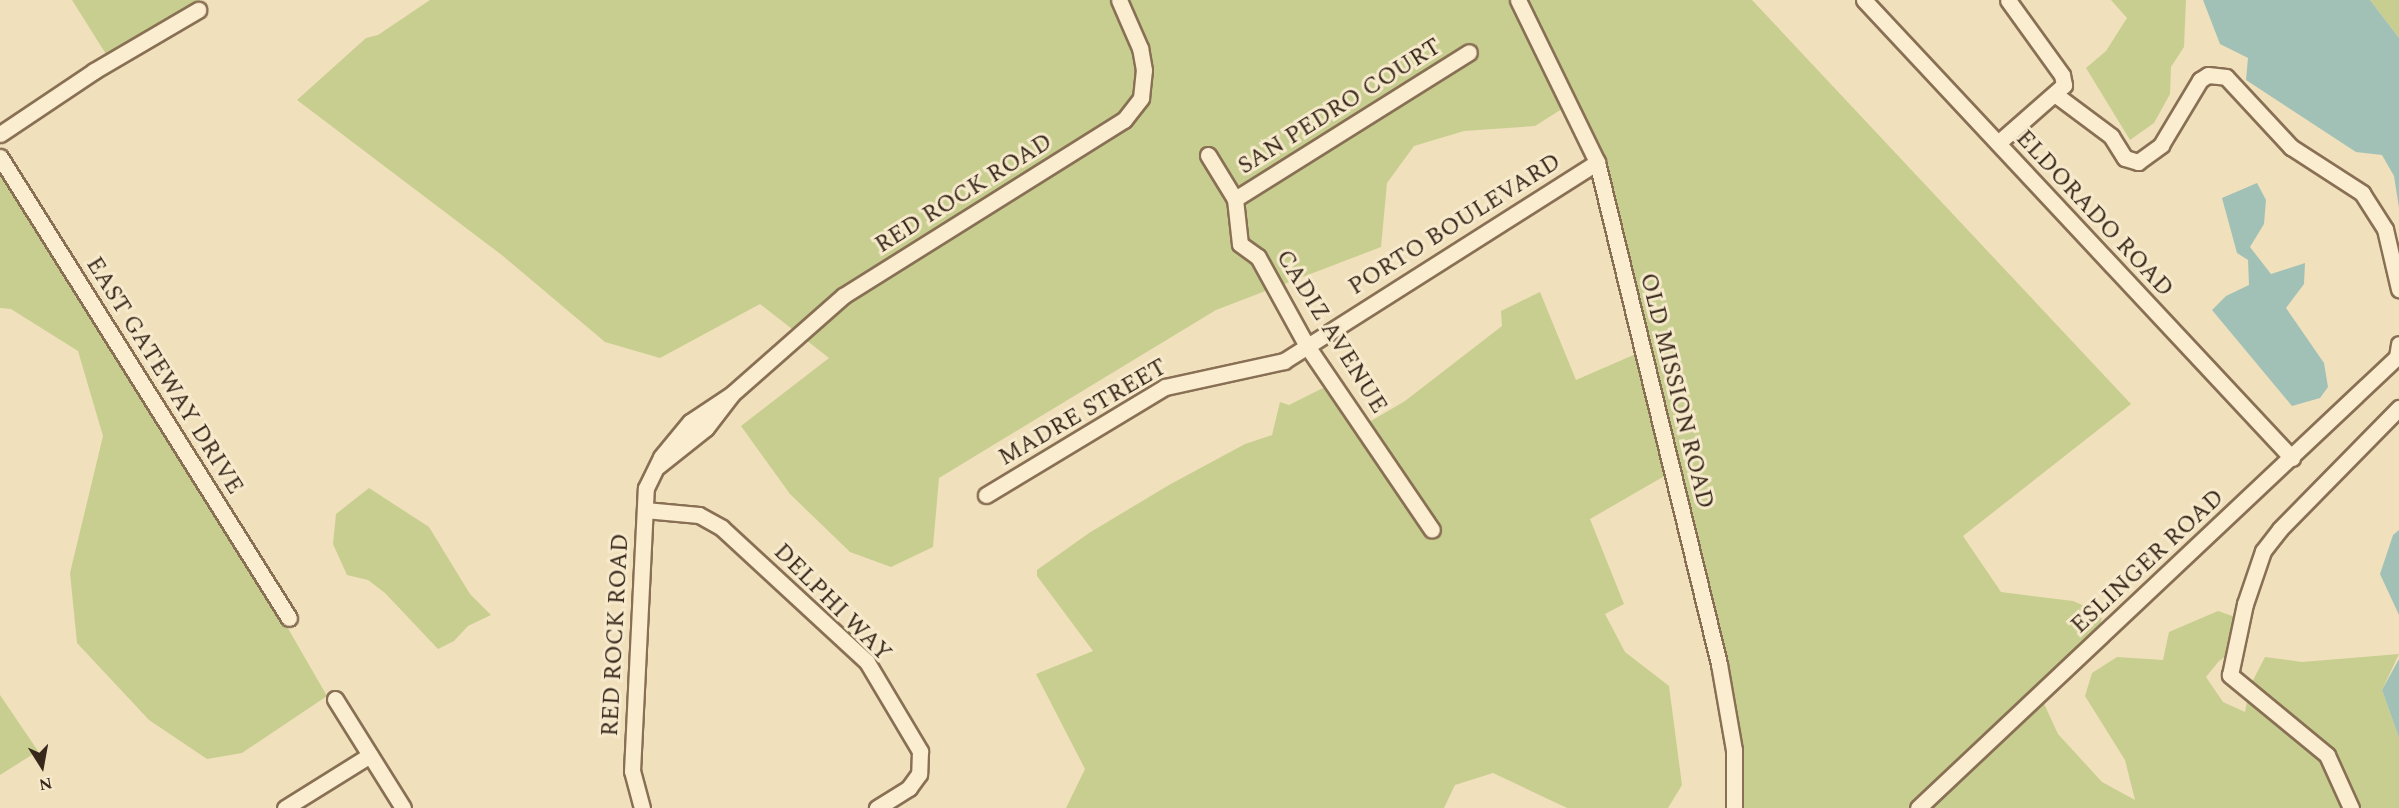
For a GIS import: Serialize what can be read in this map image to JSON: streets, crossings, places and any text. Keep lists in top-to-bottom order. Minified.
{"streets":{"street":["SAN PEDRO COURT","RED ROCK ROAD","ELDORADO ROAD","PORTO BOULEVARD","CADIZ AVENUE","EAST GATEWAY DRIVE","OLD MISSION ROAD","MADRE STREET","ESLINGER ROAD","DELPHI WAY"]},"crossings":[["SAN PEDRO COURT","CADIZ AVENUE"],["RED ROCK ROAD","DELPHI WAY"],["ELDORADO ROAD","ESLINGER ROAD"],["PORTO BOULEVARD","CADIZ AVENUE"],["PORTO BOULEVARD","OLD MISSION ROAD"],["PORTO BOULEVARD","MADRE STREET"],["CADIZ AVENUE","MADRE STREET"]],"north":"bottom"}
